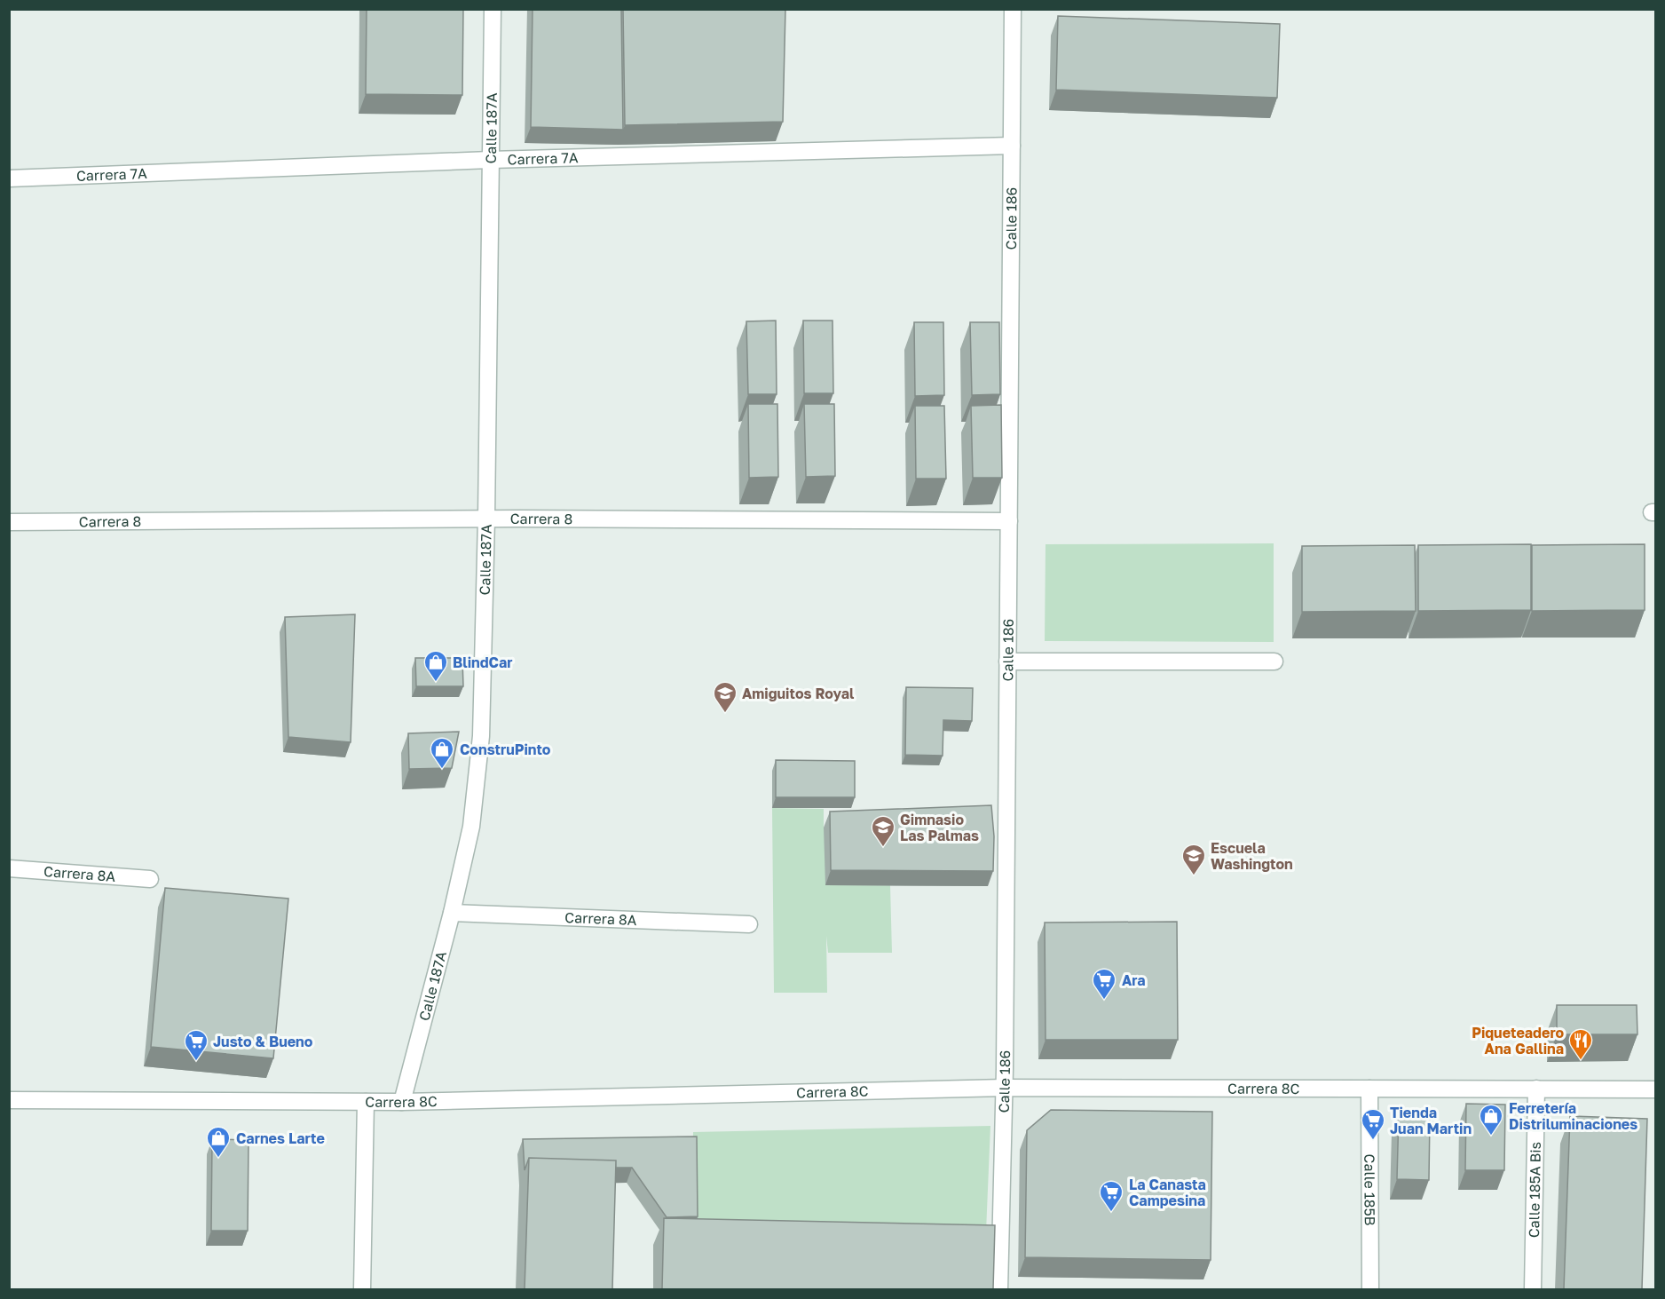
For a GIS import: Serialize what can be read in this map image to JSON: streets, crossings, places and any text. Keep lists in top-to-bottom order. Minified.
{"streets":{"street":["Calle 187A","Carrera 7A","Calle 186","Carrera 8","Carrera 8A","Carrera 8C","Calle 185B","Calle 185A Bis"]},"crossings":[["Calle 187A","Carrera 7A"],["Calle 187A","Carrera 8"],["Calle 187A","Carrera 8A"],["Calle 187A","Carrera 8C"],["Carrera 7A","Calle 186"],["Calle 186","Carrera 8"],["Calle 186","Carrera 8C"],["Carrera 8C","Calle 185B"],["Carrera 8C","Calle 185A Bis"]],"places":{"shop":["BlindCar","ConstruPinto","Ferretería Distriluminaciones","Carnes Larte"],"school or university":["Amiguitos Royal","Gimnasio Las Palmas","Escuela Washington"],"supermarket":["Ara","Justo & Bueno","Tienda Juan Martin","La Canasta Campesina"],"restaurant":["Piqueteadero Ana Gallina"]}}
